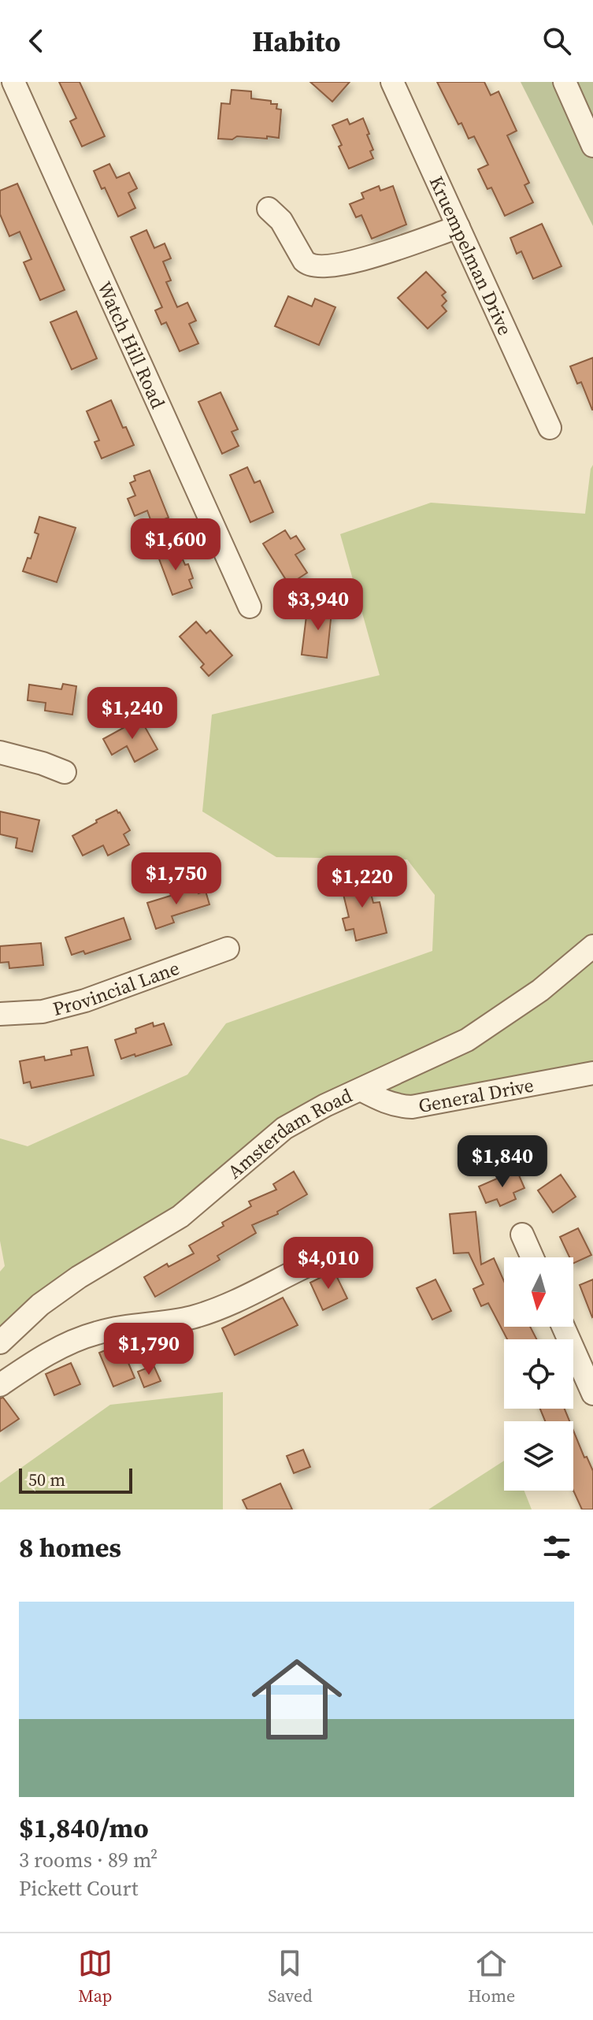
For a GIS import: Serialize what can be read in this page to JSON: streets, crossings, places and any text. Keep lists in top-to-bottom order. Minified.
{"streets":{"street":["Kruempelman Drive","Watch Hill Road","Provincial Lane","General Drive","Amsterdam Road"]},"crossings":[["General Drive","Amsterdam Road"]],"scale_bar":"50 m","north":"bottom","page":{"header":"Habito","price":["$1,600","$3,940","$1,240","$1,750","$1,220","$1,840","$4,010","$1,790"],"scale":"50 m","heading":"8 homes","list":[{"name":"$1,840/mo","note":"3 rooms · 89 m² · Pickett Court"}],"tabs":["Map","Saved","Home"]}}
